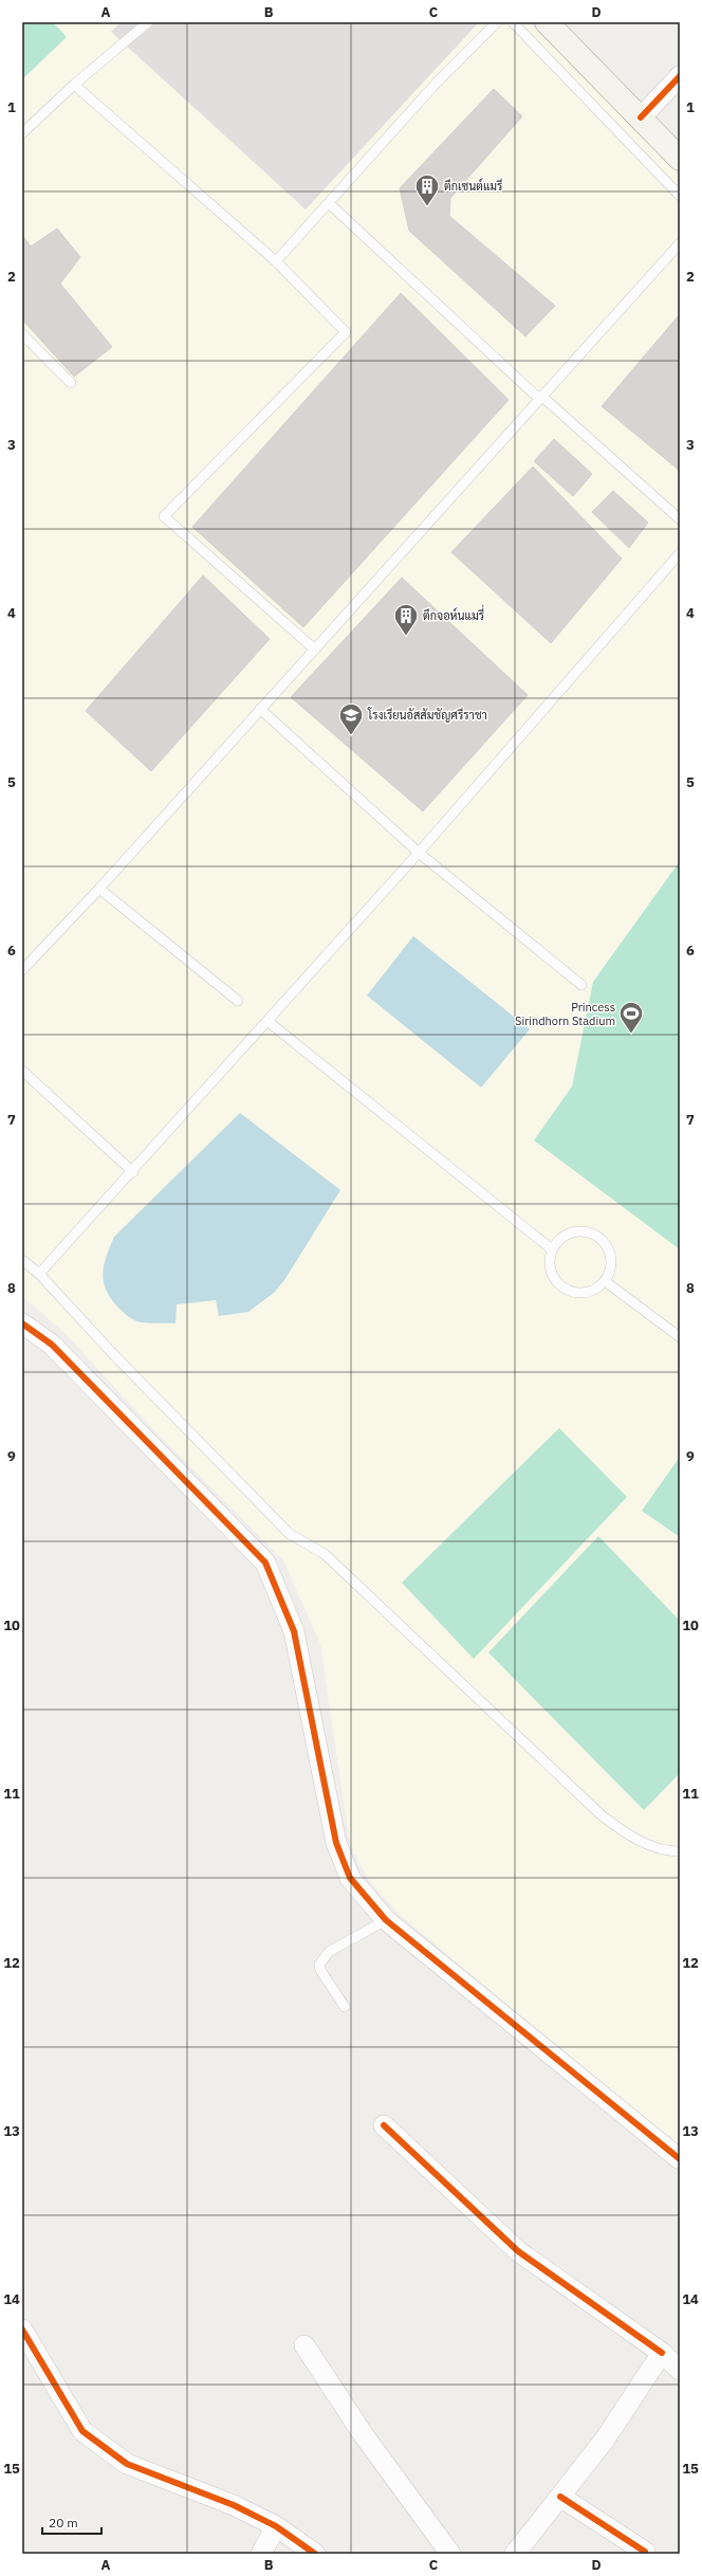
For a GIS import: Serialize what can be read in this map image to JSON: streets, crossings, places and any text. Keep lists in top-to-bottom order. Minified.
{"places":{"building":["ตึกเซนต์แมรี","ตึกจอห์นแมรี่"],"school or university":["โรงเรียนอัสสัมชัญศรีราชา"],"sports":["Princess Sirindhorn Stadium"]},"scale_bar":"20 m","grid":{"columns":["A","B","C","D"],"rows":["1","2","3","4","5","6","7","8","9","10","11","12","13","14","15"]}}
